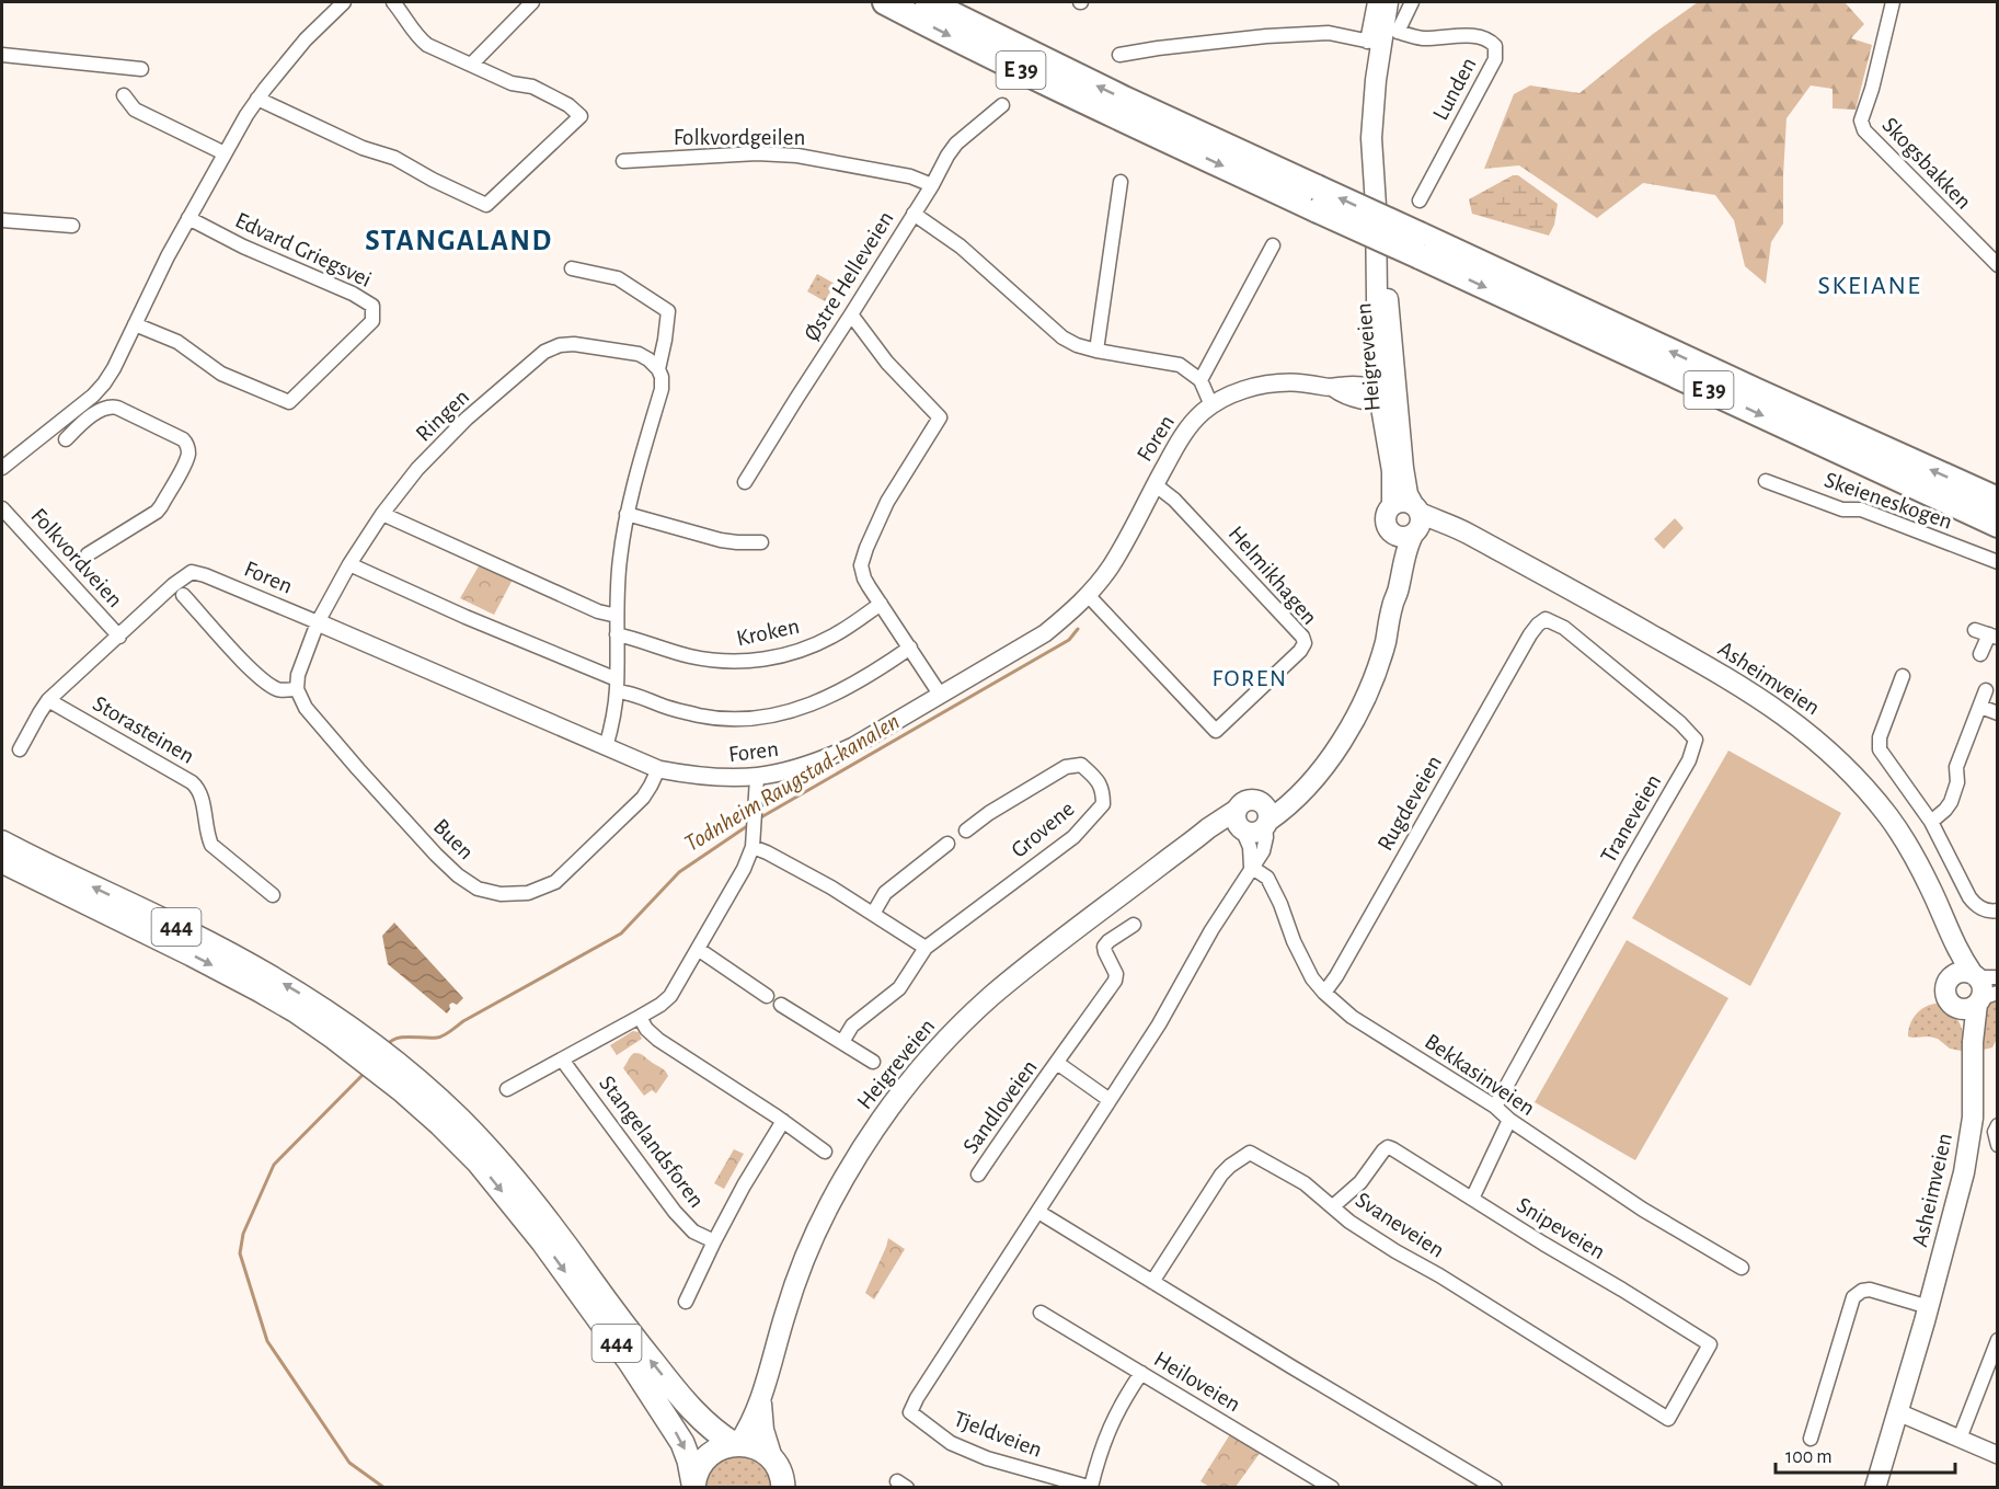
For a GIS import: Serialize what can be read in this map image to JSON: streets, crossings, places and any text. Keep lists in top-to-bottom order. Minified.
{"streets":{"highway":["E 39","444"],"main road":["Heigreveien","Asheimveien"],"street":["Lunden","Folkvordgeilen","Skogsbakken","Edvard Griegsvei","Østre Helleveien","Ringen","Foren","Skeieneskogen","Folkvordveien","Helmikhagen","Kroken","Storasteinen","Rugdeveien","Traneveien","Grovene","Buen","Bekkasinveien","Sandloveien","Stangelandsforen","Svaneveien","Snipeveien","Heiloveien","Tjeldveien"]},"crossings":[["Folkvordgeilen","Østre Helleveien"],["Heigreveien","Foren"],["Heigreveien","Asheimveien"],["Heigreveien","444"],["Ringen","Foren"],["Foren","Folkvordveien"],["Foren","Helmikhagen"],["Foren","Buen"],["Rugdeveien","Traneveien"],["Rugdeveien","Bekkasinveien"],["Traneveien","Bekkasinveien"],["Svaneveien","Snipeveien"],["Heiloveien","Tjeldveien"]],"districts":["STANGALAND","SKEIANE","FOREN"],"water":["Todnheim Raugstad-kanalen"],"scale_bar":"100 m"}
